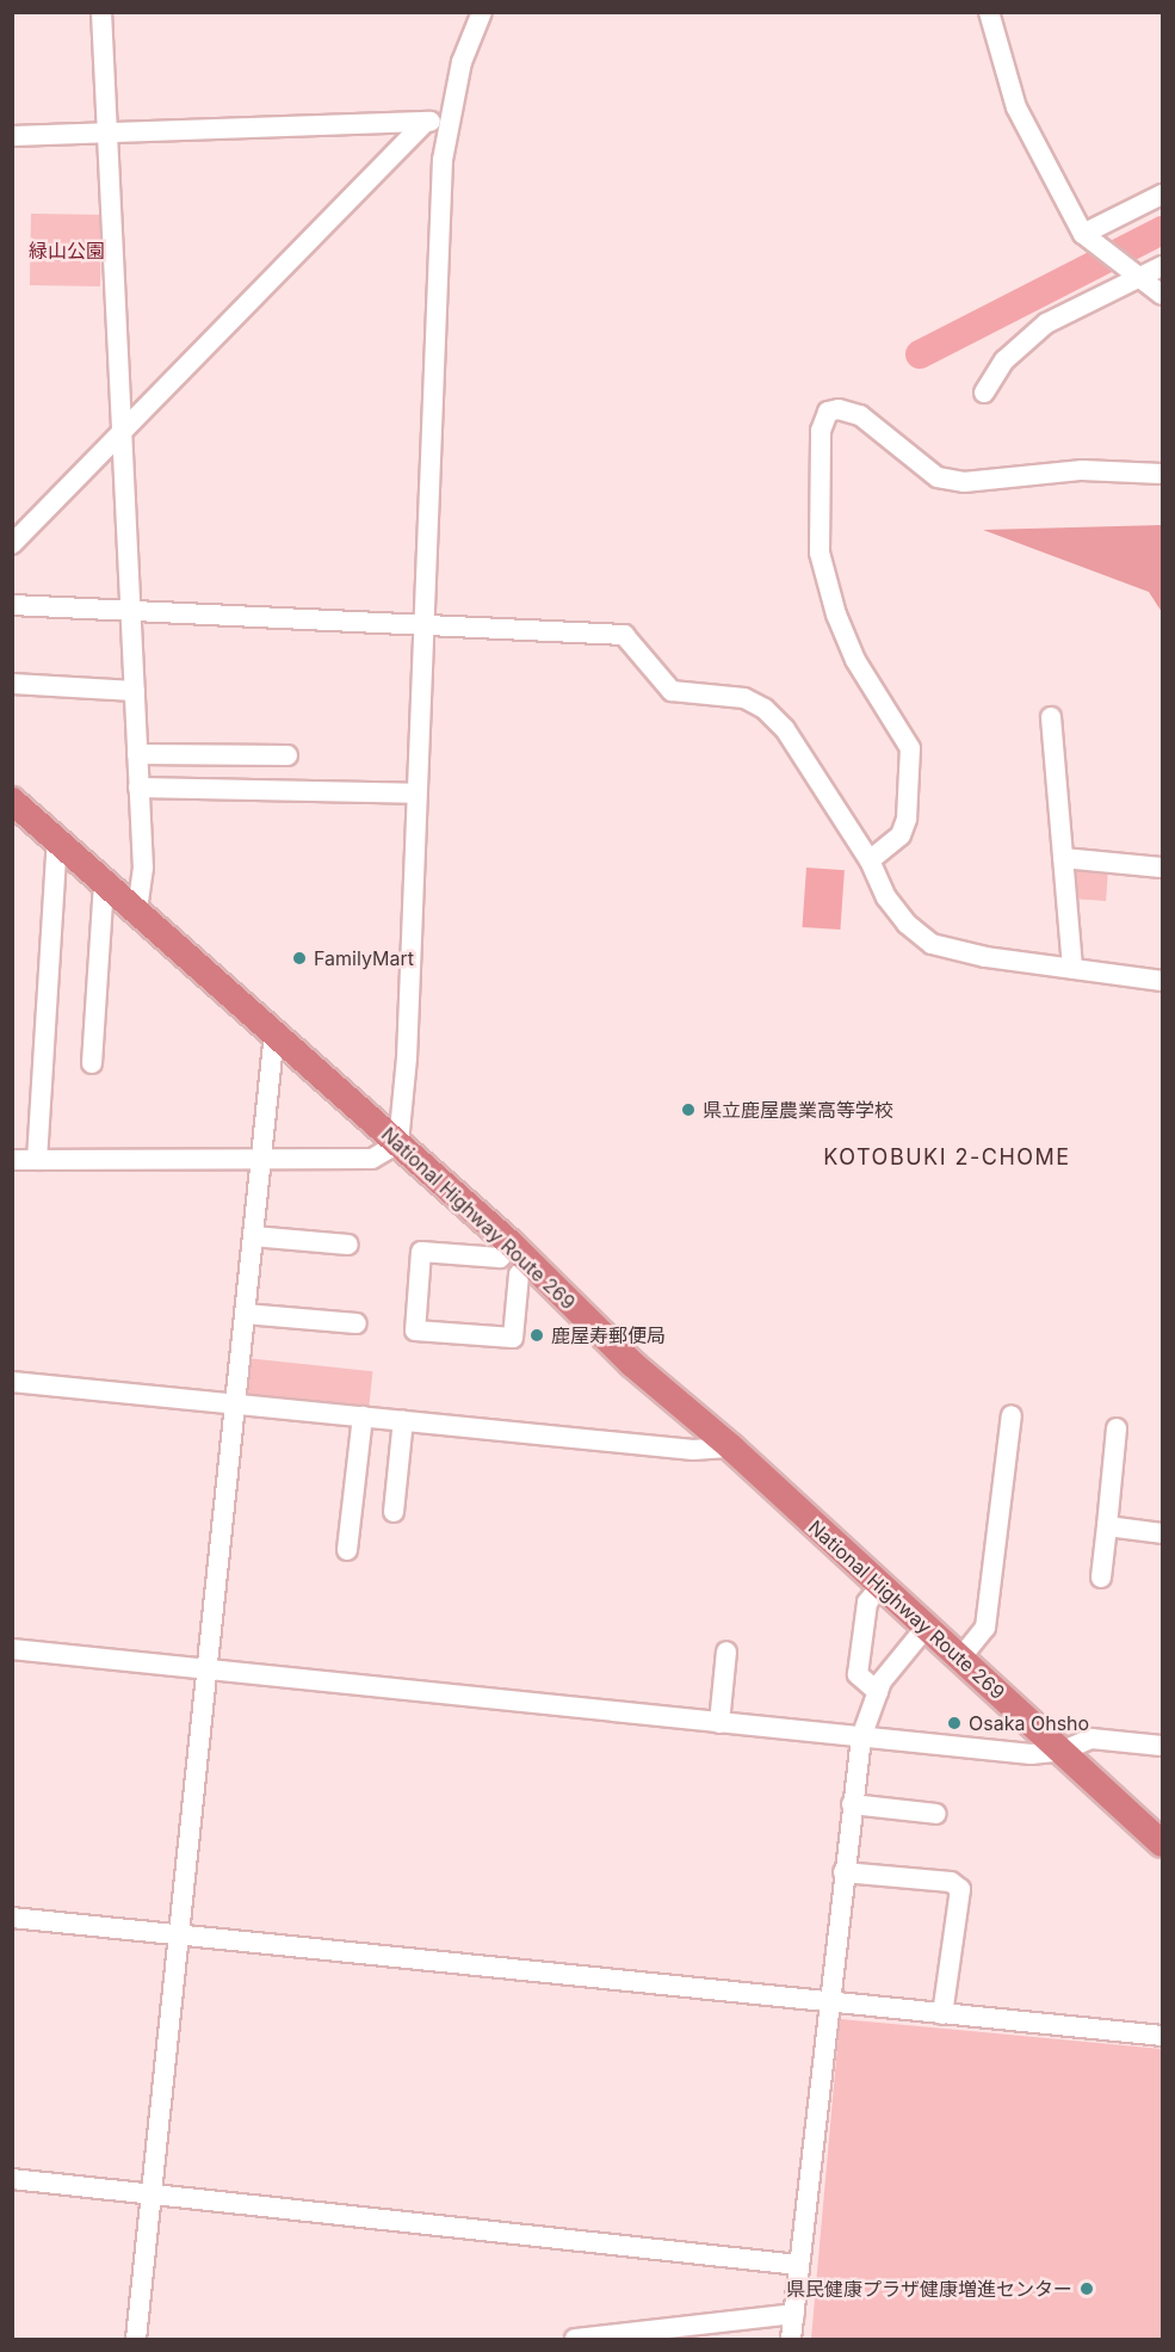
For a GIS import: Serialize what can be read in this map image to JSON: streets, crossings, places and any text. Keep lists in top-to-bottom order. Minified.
{"streets":{"highway":["National Highway Route 269"]},"districts":["KOTOBUKI 2-CHOME"],"parks":["緑山公園"],"places":["FamilyMart","県立鹿屋農業高等学校","鹿屋寿郵便局","Osaka Ohsho","県民健康プラザ健康増進センター"]}
